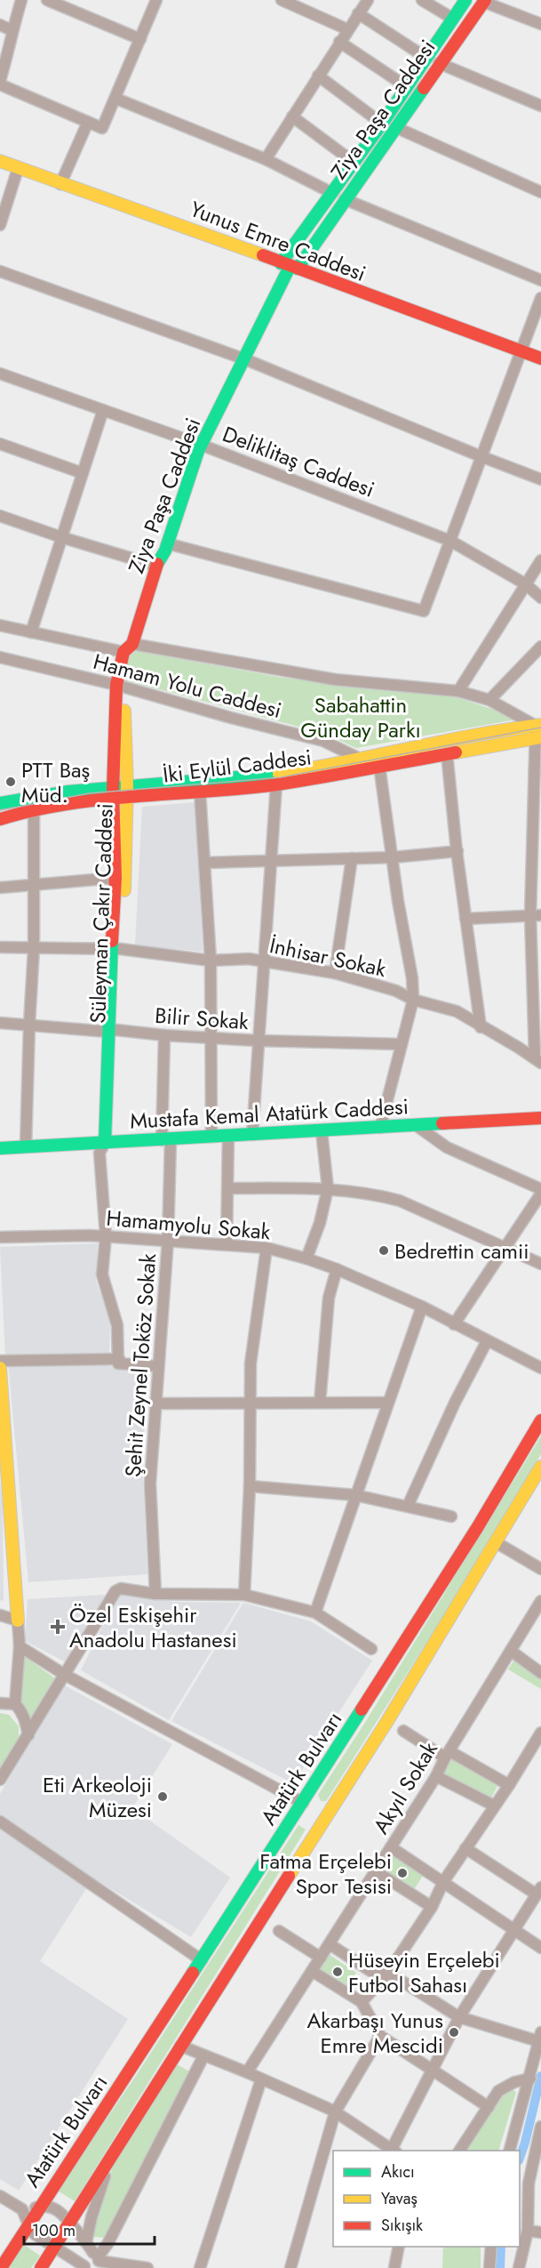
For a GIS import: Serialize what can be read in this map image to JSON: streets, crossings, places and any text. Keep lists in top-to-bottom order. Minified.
{"streets":{"main road":["Ziya Paşa Caddesi","Yunus Emre Caddesi","İki Eylül Caddesi","Süleyman Çakır Caddesi","Mustafa Kemal Atatürk Caddesi","Atatürk Bulvarı"],"street":["Deliklitaş Caddesi","Hamam Yolu Caddesi","İnhisar Sokak","Bilir Sokak","Hamamyolu Sokak","Şehit Zeynel Toköz Sokak","Akyıl Sokak"]},"crossings":[["Ziya Paşa Caddesi","Yunus Emre Caddesi"],["Ziya Paşa Caddesi","Deliklitaş Caddesi"],["Ziya Paşa Caddesi","Hamam Yolu Caddesi"],["Ziya Paşa Caddesi","Süleyman Çakır Caddesi"],["Hamam Yolu Caddesi","İki Eylül Caddesi"],["Hamam Yolu Caddesi","Süleyman Çakır Caddesi"],["İki Eylül Caddesi","Süleyman Çakır Caddesi"],["Süleyman Çakır Caddesi","İnhisar Sokak"],["Süleyman Çakır Caddesi","Bilir Sokak"],["Süleyman Çakır Caddesi","Mustafa Kemal Atatürk Caddesi"],["Bilir Sokak","Şehit Zeynel Toköz Sokak"],["Mustafa Kemal Atatürk Caddesi","Şehit Zeynel Toköz Sokak"],["Hamamyolu Sokak","Şehit Zeynel Toköz Sokak"]],"parks":["Sabahattin Günday Parkı"],"places":{"other":["PTT Baş Müd.","Bedrettin camii","Eti Arkeoloji Müzesi","Fatma Erçelebi Spor Tesisi","Hüseyin Erçelebi Futbol Sahası","Akarbaşı Yunus Emre Mescidi"],"health":["Özel Eskişehir Anadolu Hastanesi"]},"legend":["Akıcı","Yavaş","Sıkışık"],"scale_bar":"100 m"}
